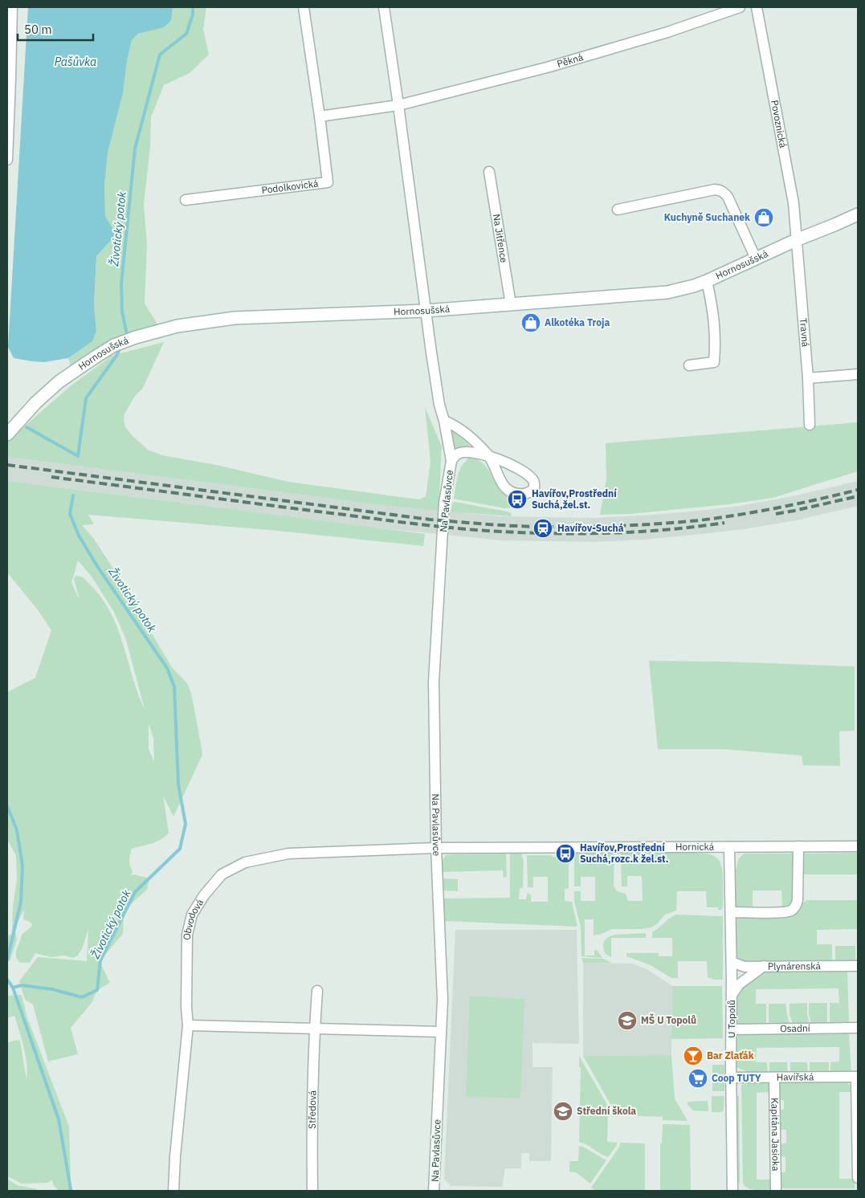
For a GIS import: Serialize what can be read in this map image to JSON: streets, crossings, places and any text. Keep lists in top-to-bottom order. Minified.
{"streets":{"street":["Pěkná","Povoznická","Podolkovická","Na Jitřence","Hornosušská","Travná","Na Pavlasůvce","Hornická","Obvodová","Plynárenská","U Topolů","Osadní","Havířská","Středová","Kapitána Jasioka"]},"crossings":[["Povoznická","Hornosušská"],["Povoznická","Travná"],["Na Jitřence","Hornosušská"],["Hornosušská","Travná"],["Na Pavlasůvce","Hornická"],["Na Pavlasůvce","Obvodová"],["Hornická","Obvodová"],["Hornická","U Topolů"],["Plynárenská","U Topolů"],["U Topolů","Osadní"],["U Topolů","Havířská"],["Havířská","Kapitána Jasioka"]],"water":["Pašůvka","Životický potok"],"places":{"shop":["Kuchyně Suchanek","Alkotéka Troja"],"bus stop":["Havířov,Prostřední Suchá,žel.st.","Havířov,Prostřední Suchá,rozc.k žel.st."],"station":["Havířov-Suchá"],"school or university":["MŠ U Topolů","Střední škola"],"bar":["Bar Zlaťák"],"supermarket":["Coop TUTY"]},"scale_bar":"50 m"}
